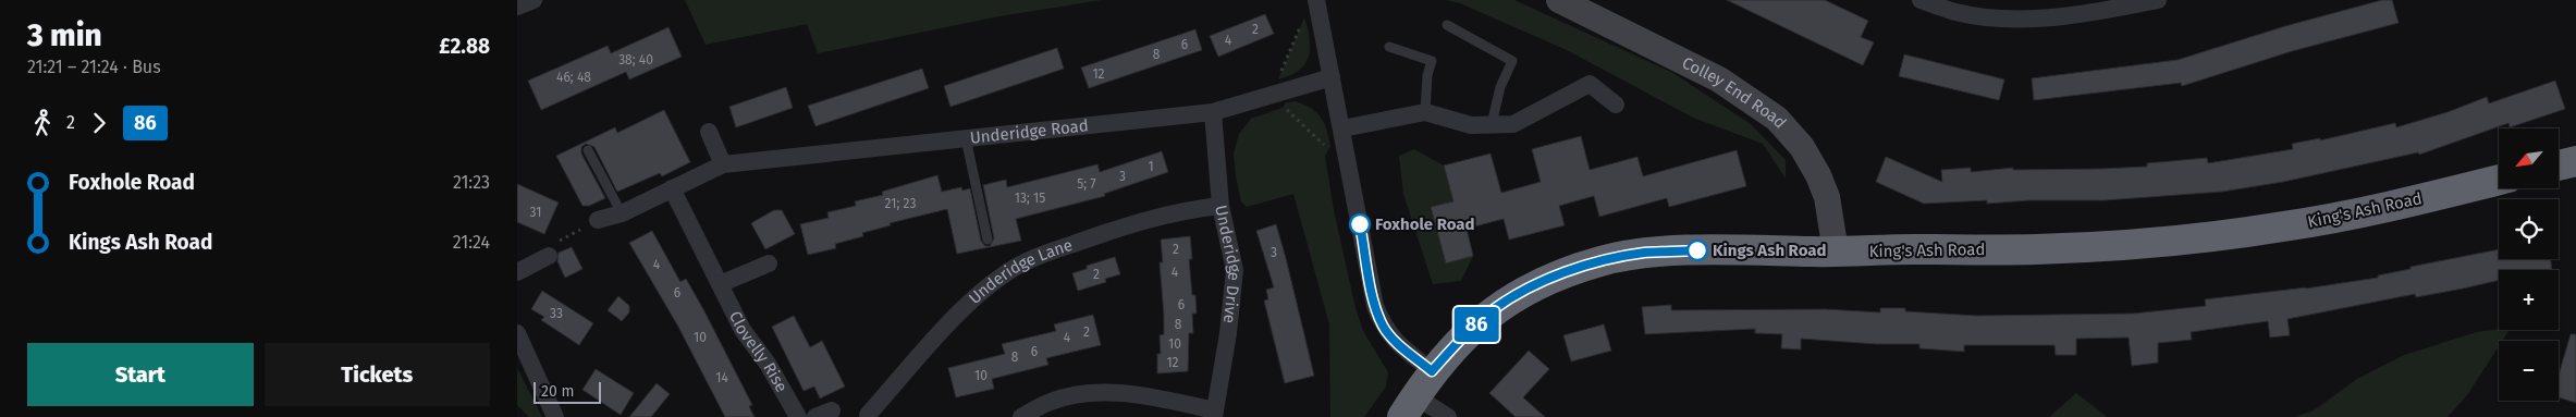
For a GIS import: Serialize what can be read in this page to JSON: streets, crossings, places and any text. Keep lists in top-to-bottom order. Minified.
{"streets":{"highway":["King's Ash Road"],"street":["Colley End Road","Underidge Road","Underidge Drive","Underidge Lane","Clovelly Rise"]},"crossings":[["Colley End Road","King's Ash Road"],["Underidge Road","Underidge Drive"],["Underidge Road","Clovelly Rise"],["Underidge Drive","Underidge Lane"]],"places":["Foxhole Road","Kings Ash Road"],"lines":["bus line 86"],"house_numbers":["2","4","6","8","38; 40","12","46; 48","1","3","5; 7","13; 15","21; 23","31","2","3","4","4","2","6","6","33","8","2","10","4","10","6","8","12","10","14"],"scale_bar":"20 m","north":"bottom left","page":{"heading":["3 min","21:21 – 21:24 · Bus","£2.88"],"on_map":"86","legs":["2","86"],"map_buttons":["+","−"],"list":[{"name":"Foxhole Road","value":"21:23"},{"name":"Kings Ash Road","value":"21:24"}],"buttons":["Start","Tickets"],"scale":"20 m"}}
